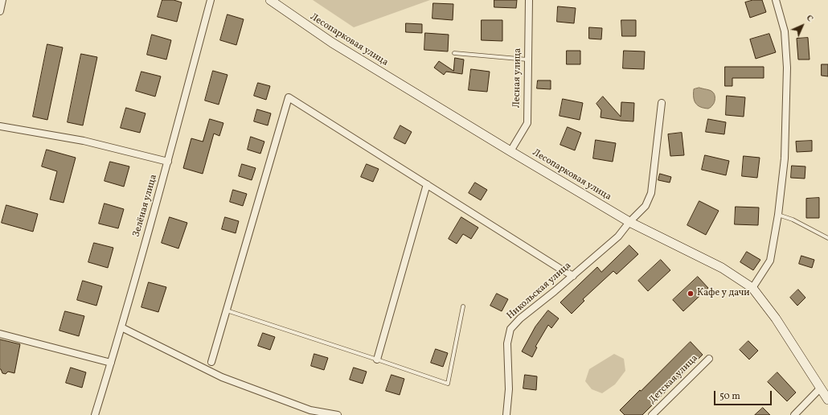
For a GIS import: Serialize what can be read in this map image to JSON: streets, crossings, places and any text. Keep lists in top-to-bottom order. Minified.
{"streets":{"street":["Лесопарковая улица","Лесная улица","Зелёная улица","Никольская улица","Детская улица"]},"crossings":[["Лесопарковая улица","Лесная улица"],["Лесопарковая улица","Никольская улица"]],"places":["Кафе у дачи"],"scale_bar":"50 m","north":"top right"}
